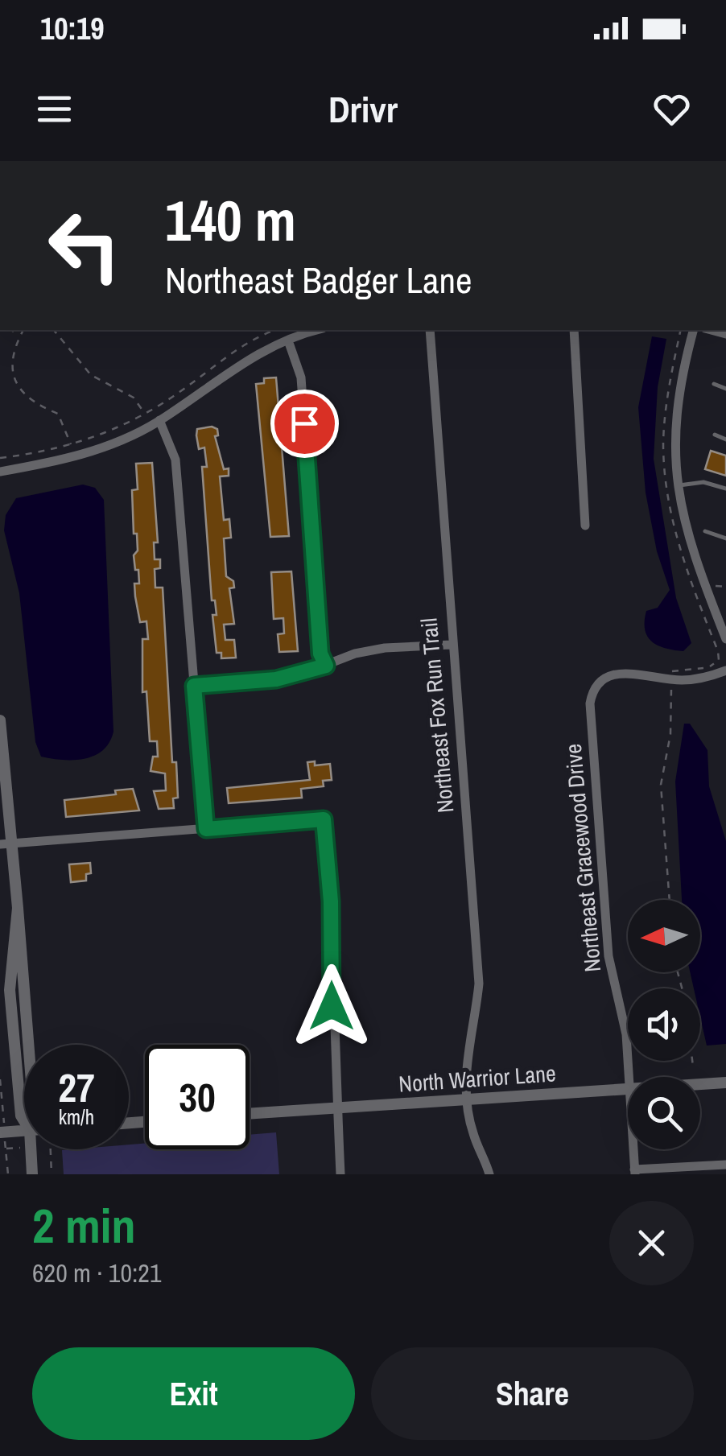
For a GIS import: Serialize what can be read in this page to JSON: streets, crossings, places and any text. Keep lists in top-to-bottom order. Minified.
{"streets":{"street":["Northeast Fox Run Trail","Northeast Gracewood Drive","North Warrior Lane"]},"crossings":[["Northeast Fox Run Trail","North Warrior Lane"]],"north":"left","page":{"status":"10:19","header":"Drivr","turn":["140 m","Northeast Badger Lane"],"speed":"27 km/h","limit":"30","heading":["2 min","620 m · 10:21"],"buttons":["Exit","Share"]}}
